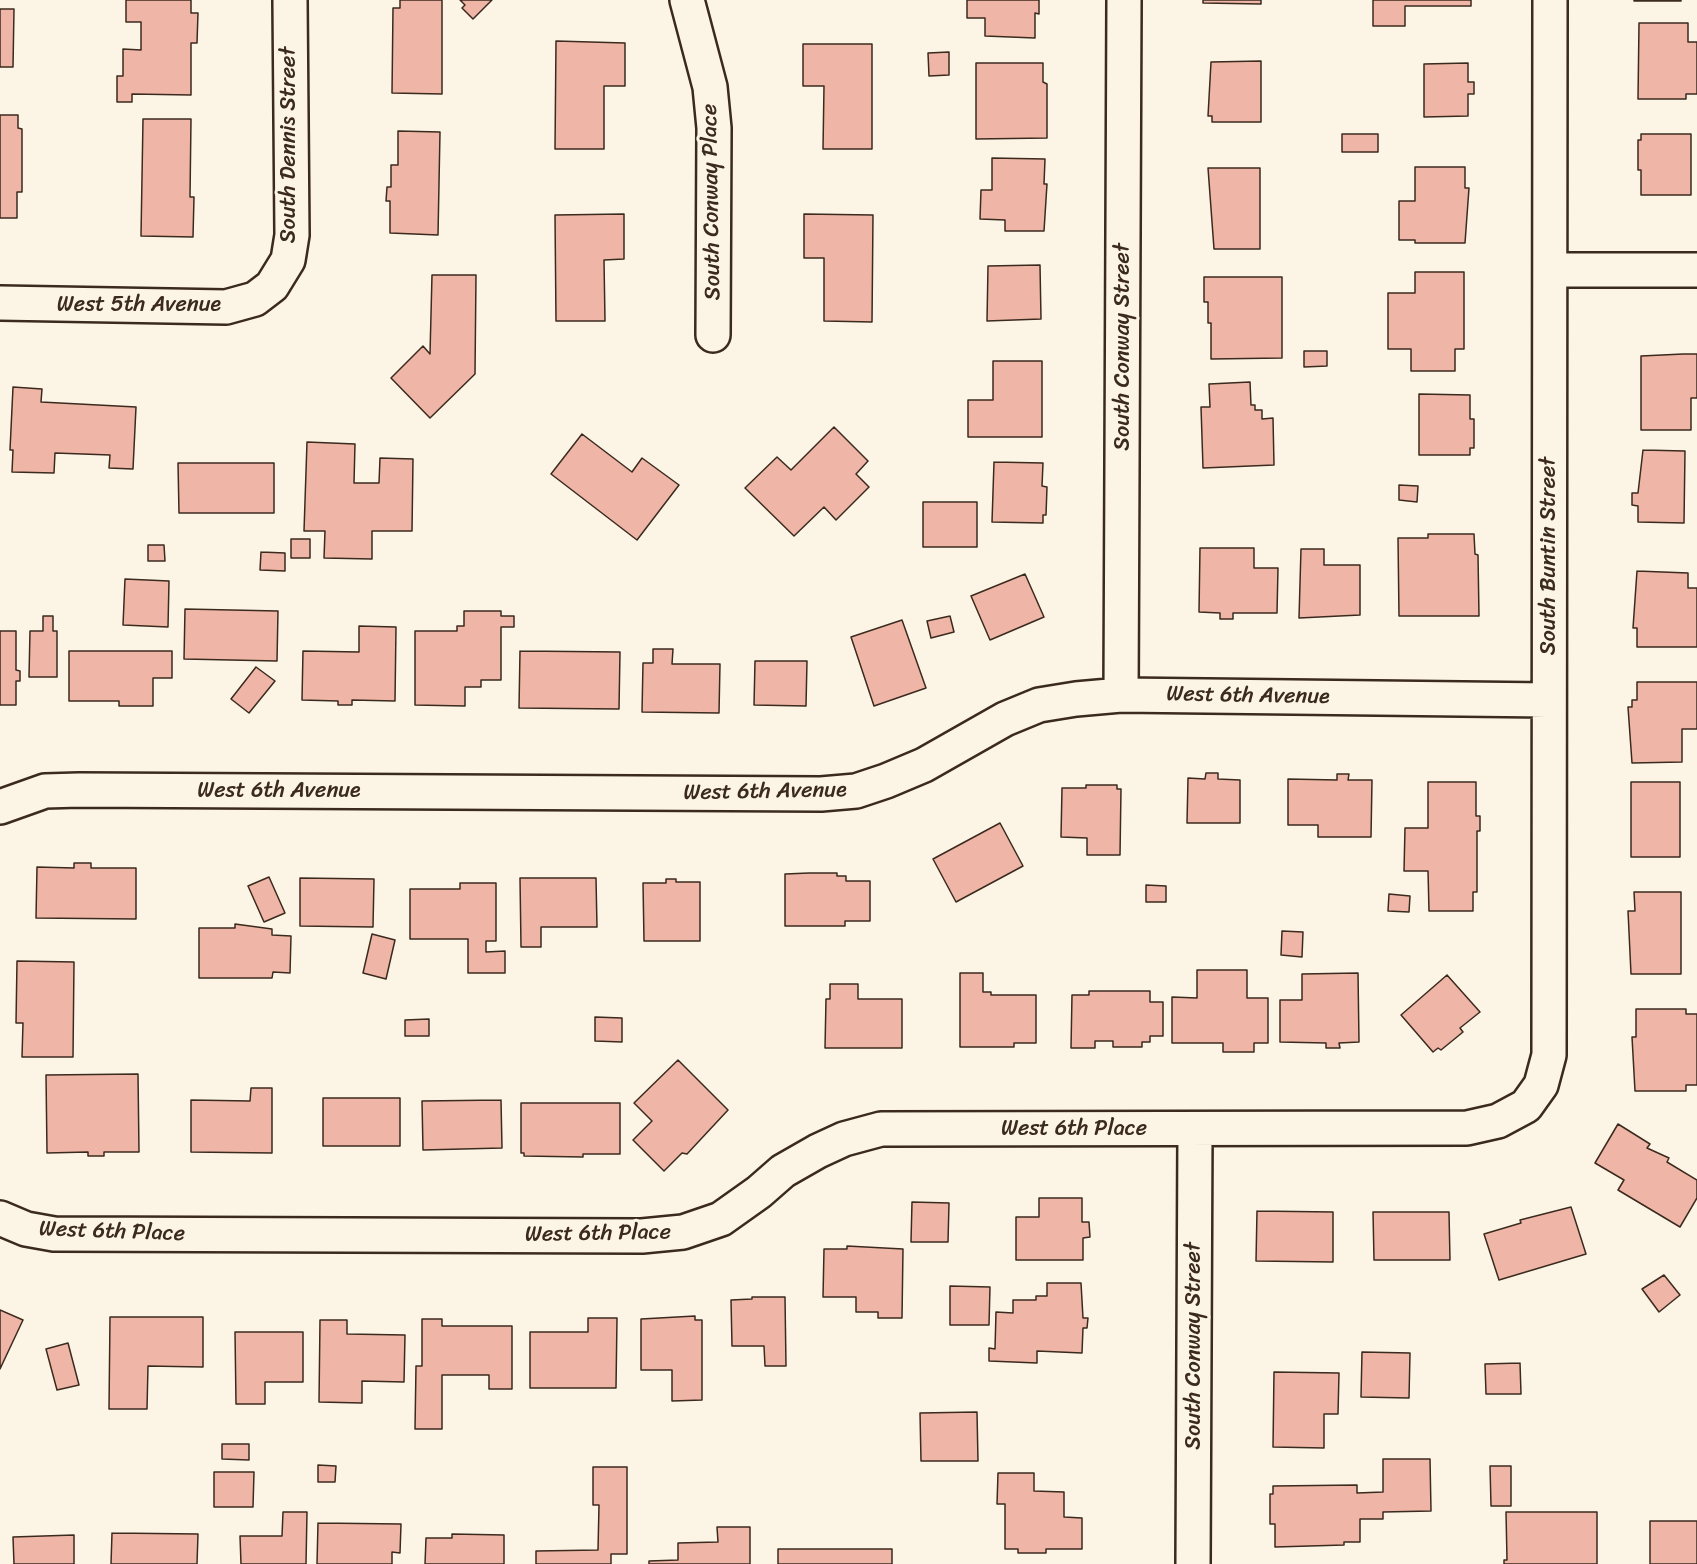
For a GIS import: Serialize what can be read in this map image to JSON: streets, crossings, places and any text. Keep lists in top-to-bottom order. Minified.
{"streets":{"street":["South Dennis Street","South Conway Place","West 5th Avenue","South Conway Street","South Buntin Street","West 6th Avenue","West 6th Place"]},"crossings":[["South Dennis Street","West 5th Avenue"],["South Conway Street","West 6th Avenue"],["South Conway Street","West 6th Place"],["South Buntin Street","West 6th Avenue"],["South Buntin Street","West 6th Place"]]}
